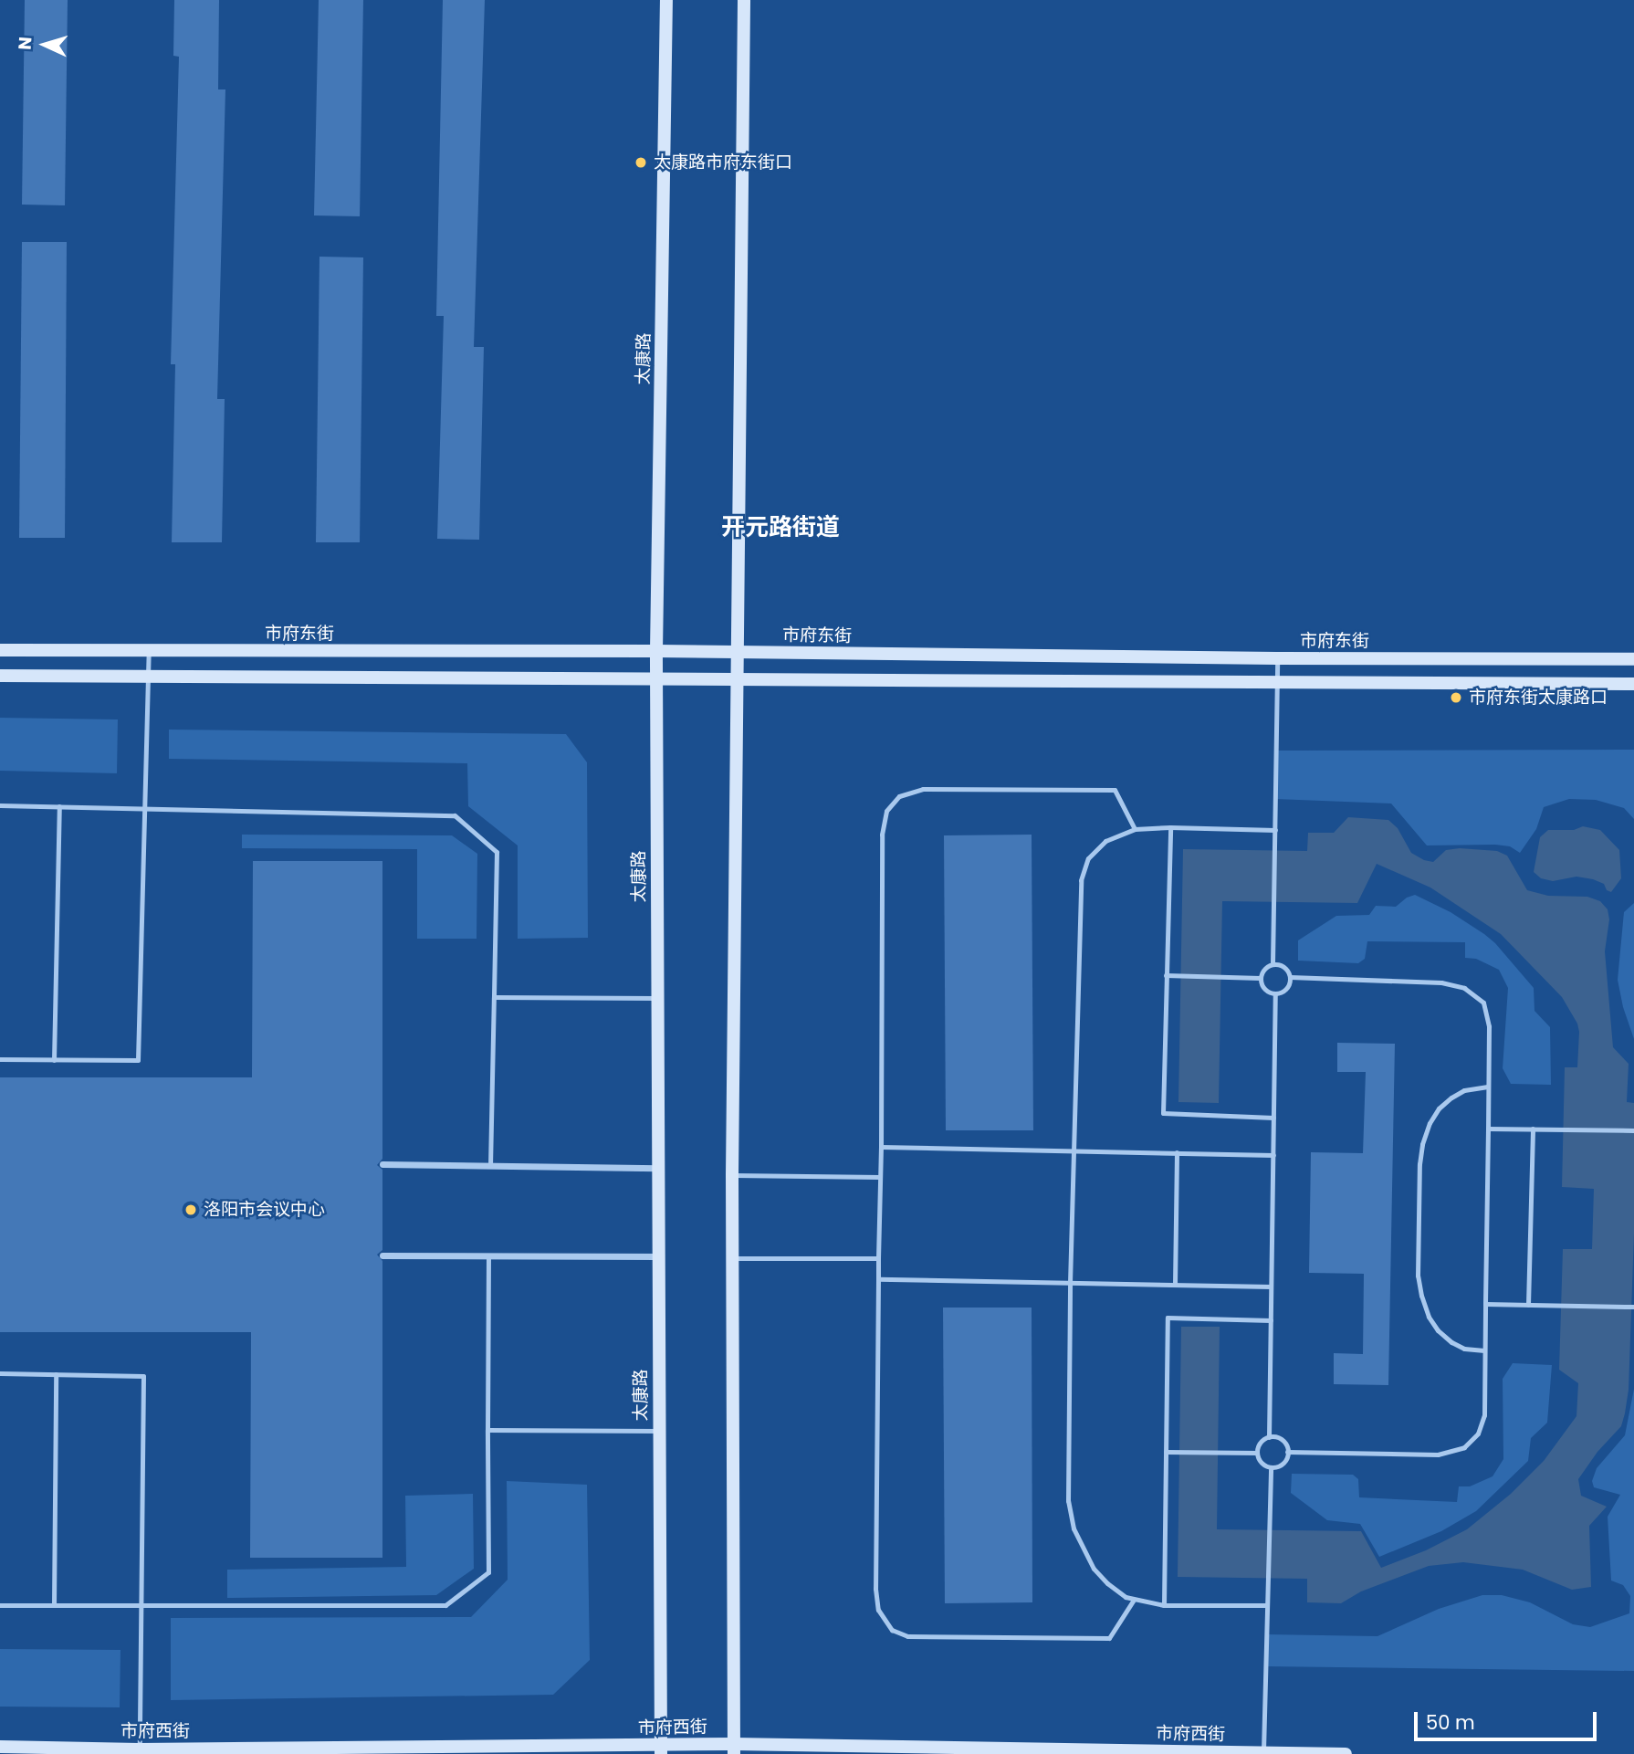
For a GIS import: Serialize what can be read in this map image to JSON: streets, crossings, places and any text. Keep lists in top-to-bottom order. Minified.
{"streets":{"street":["太康路","市府东街","市府西街"]},"crossings":[["太康路","市府东街"],["太康路","市府西街"]],"districts":["开元路街道"],"places":["太康路市府东街口","市府东街太康路口","洛阳市会议中心"],"scale_bar":"50 m","north":"left"}
